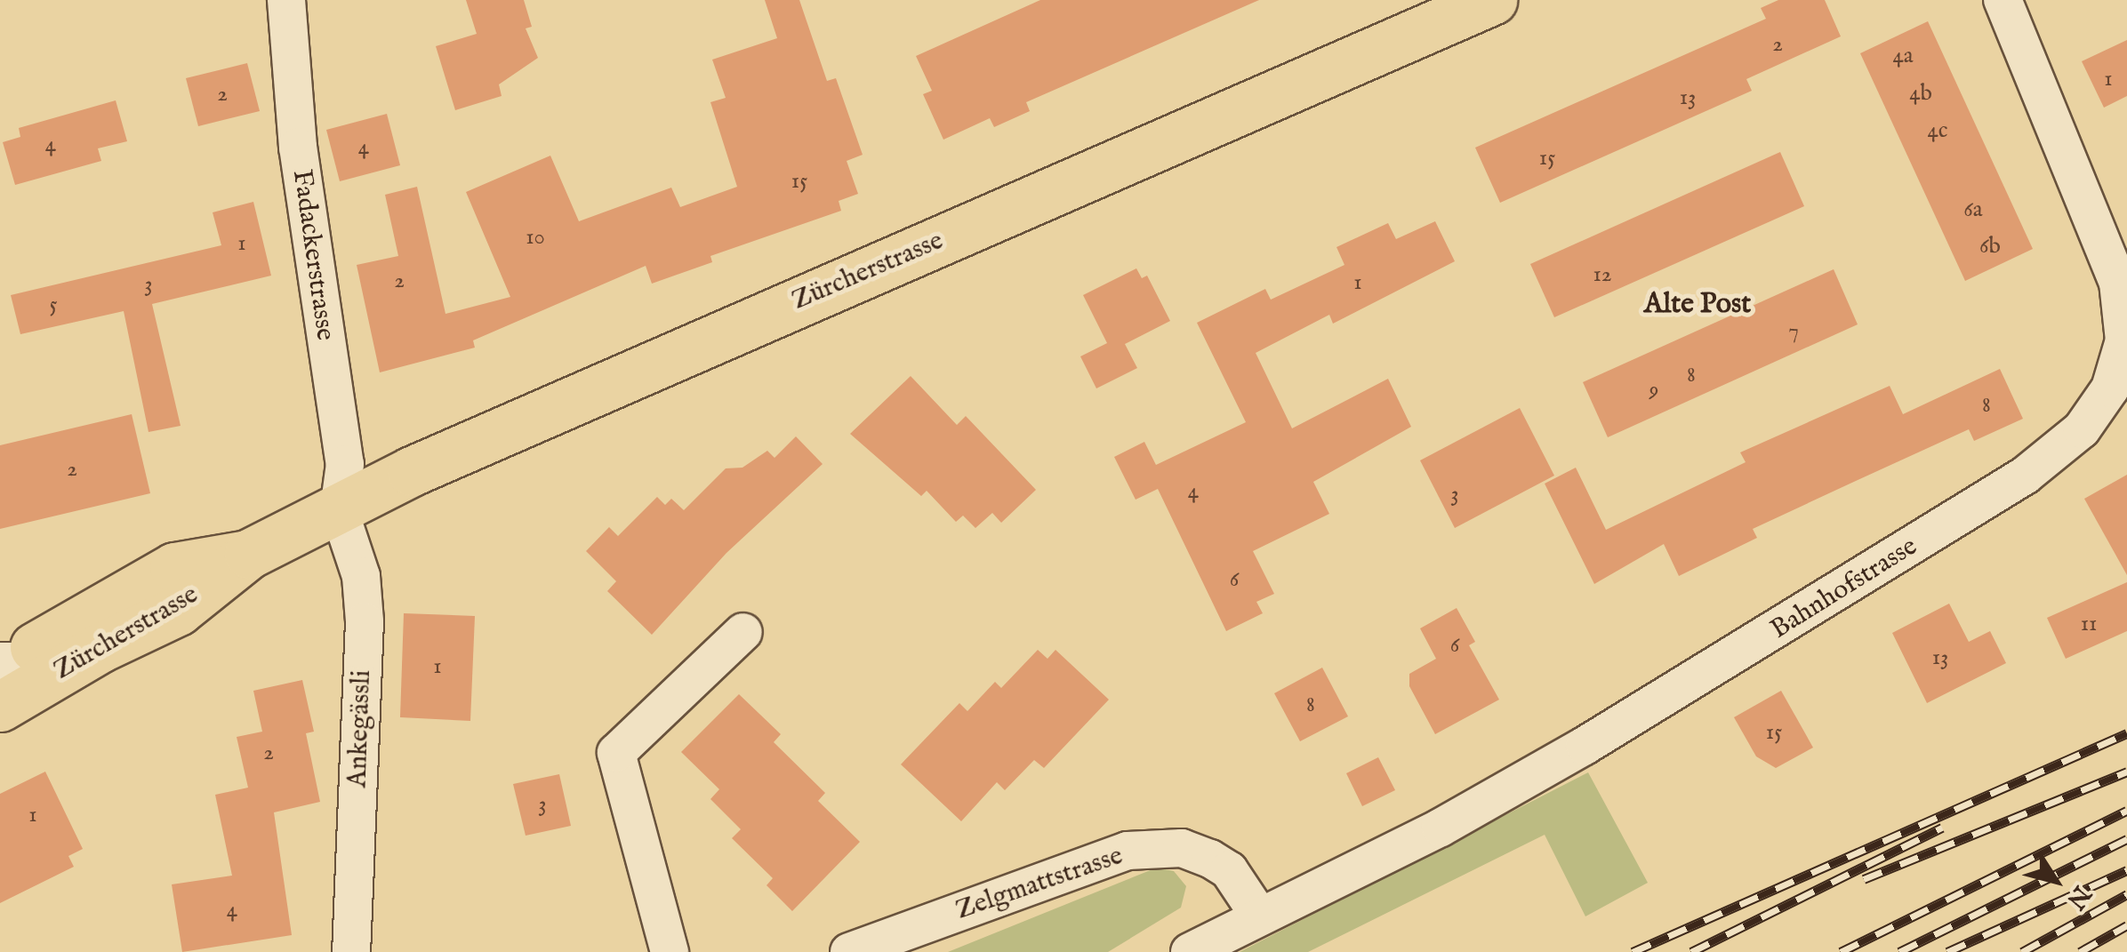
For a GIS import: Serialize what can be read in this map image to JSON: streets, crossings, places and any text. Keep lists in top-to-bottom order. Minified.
{"streets":{"main road":["Zürcherstrasse"],"street":["Fadackerstrasse","Bahnhofstrasse","Ankegässli","Zelgmattstrasse"]},"crossings":[["Fadackerstrasse","Zürcherstrasse"],["Fadackerstrasse","Ankegässli"],["Zürcherstrasse","Ankegässli"],["Bahnhofstrasse","Zelgmattstrasse"]],"districts":["Alte Post"],"house_numbers":["2","4a","1","4b","2","13","4c","4","4","15","15","6a","10","1","6b","12","2","1","3","5","7","8","9","8","2","4","3","6","11","6","13","1","8","15","2","3","1","4"],"north":"bottom right"}
